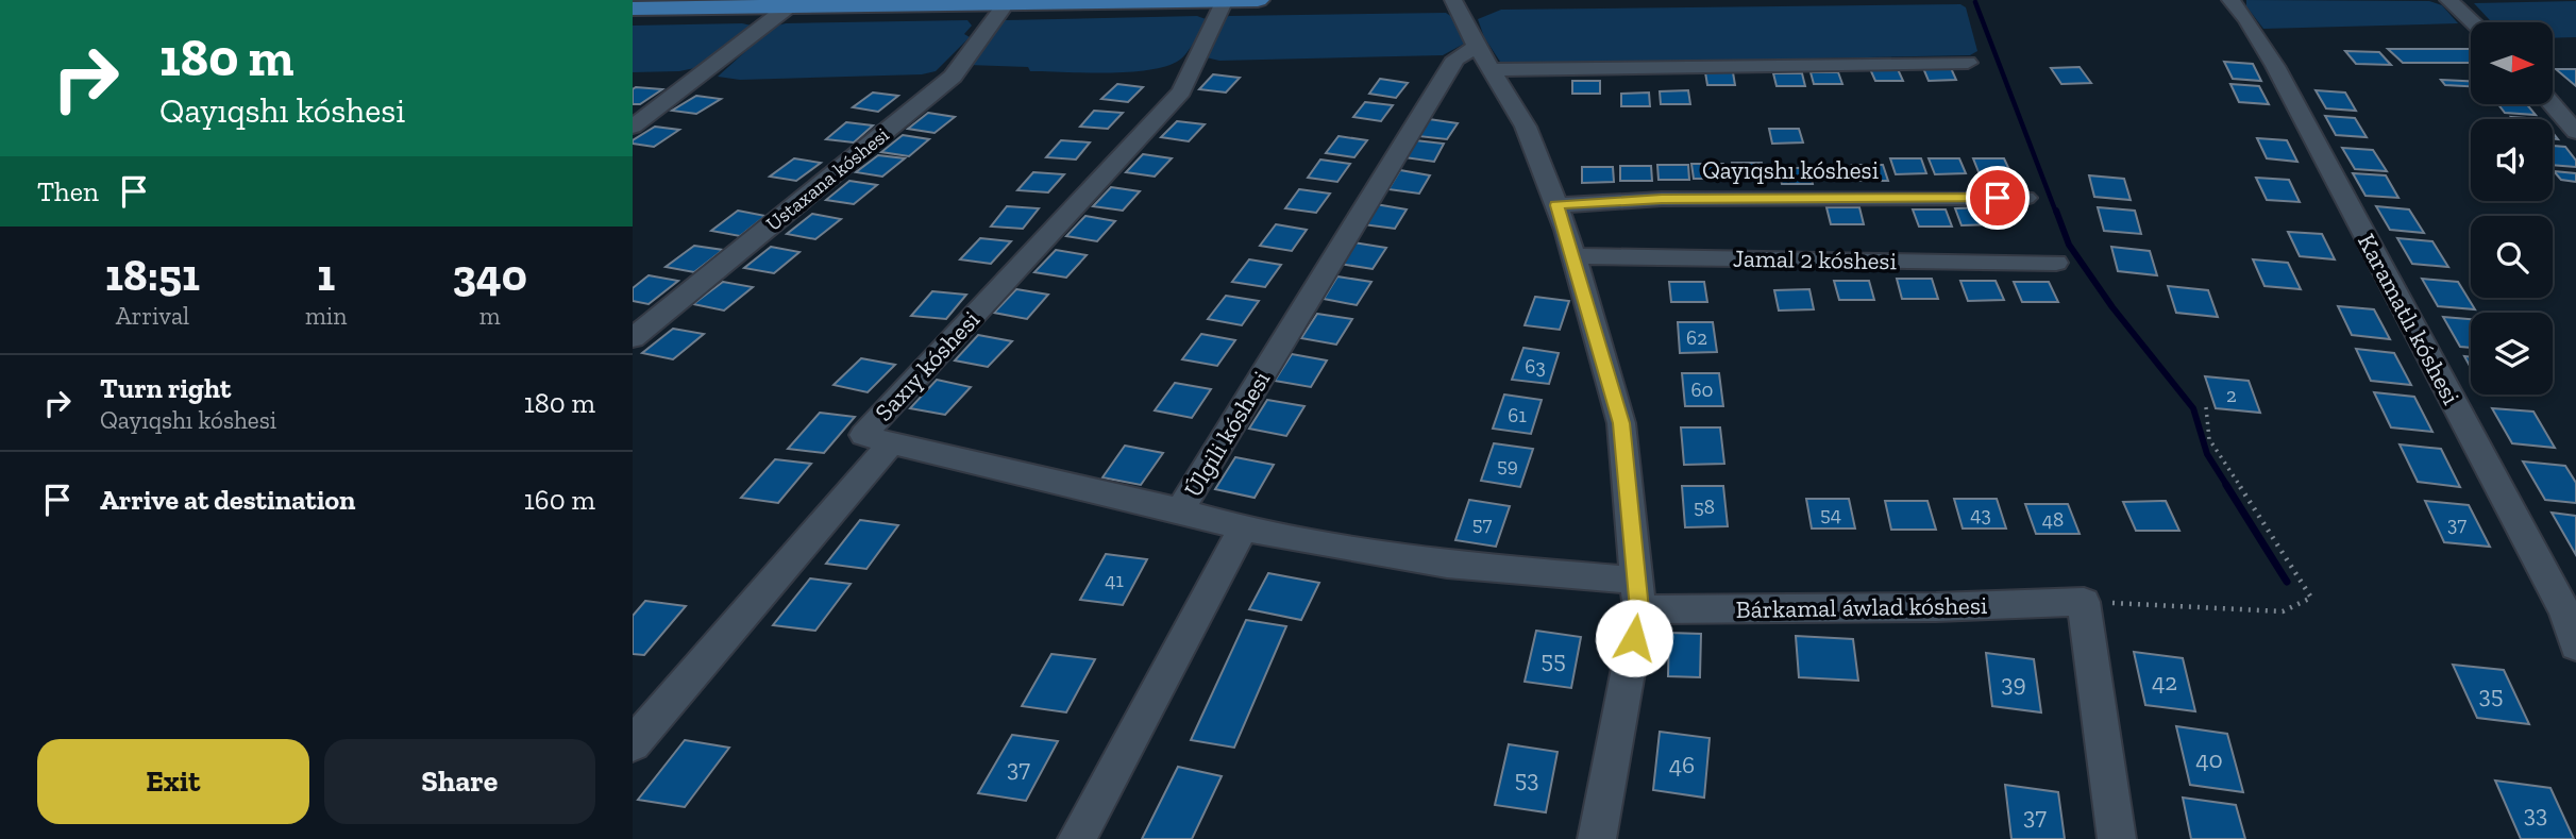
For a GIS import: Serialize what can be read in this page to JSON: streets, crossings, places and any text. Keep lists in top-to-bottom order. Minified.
{"streets":{"street":["Qayıqshı kóshesi","Ustaxana kóshesi","Jamal 2 kóshesi","Karamatlı kóshesi","Saxıy kóshesi","Úlgili kóshesi","Bárkamal áwlad kóshesi"]},"crossings":[["Úlgili kóshesi","Bárkamal áwlad kóshesi"]],"house_numbers":["62","63","60","2","61","59","58","54","43","48","57","37","41","55","42","39","35","40","46","37","53","33","37"],"north":"right","page":{"turn":["180 m","Qayıqshı kóshesi"],"then":"Then","eta":["18:51","Arrival","1","min","340","m"],"list":[{"name":"Turn right","note":"Qayıqshı kóshesi","value":"180 m"},{"name":"Arrive at destination","value":"160 m"}],"buttons":["Exit","Share"]}}
